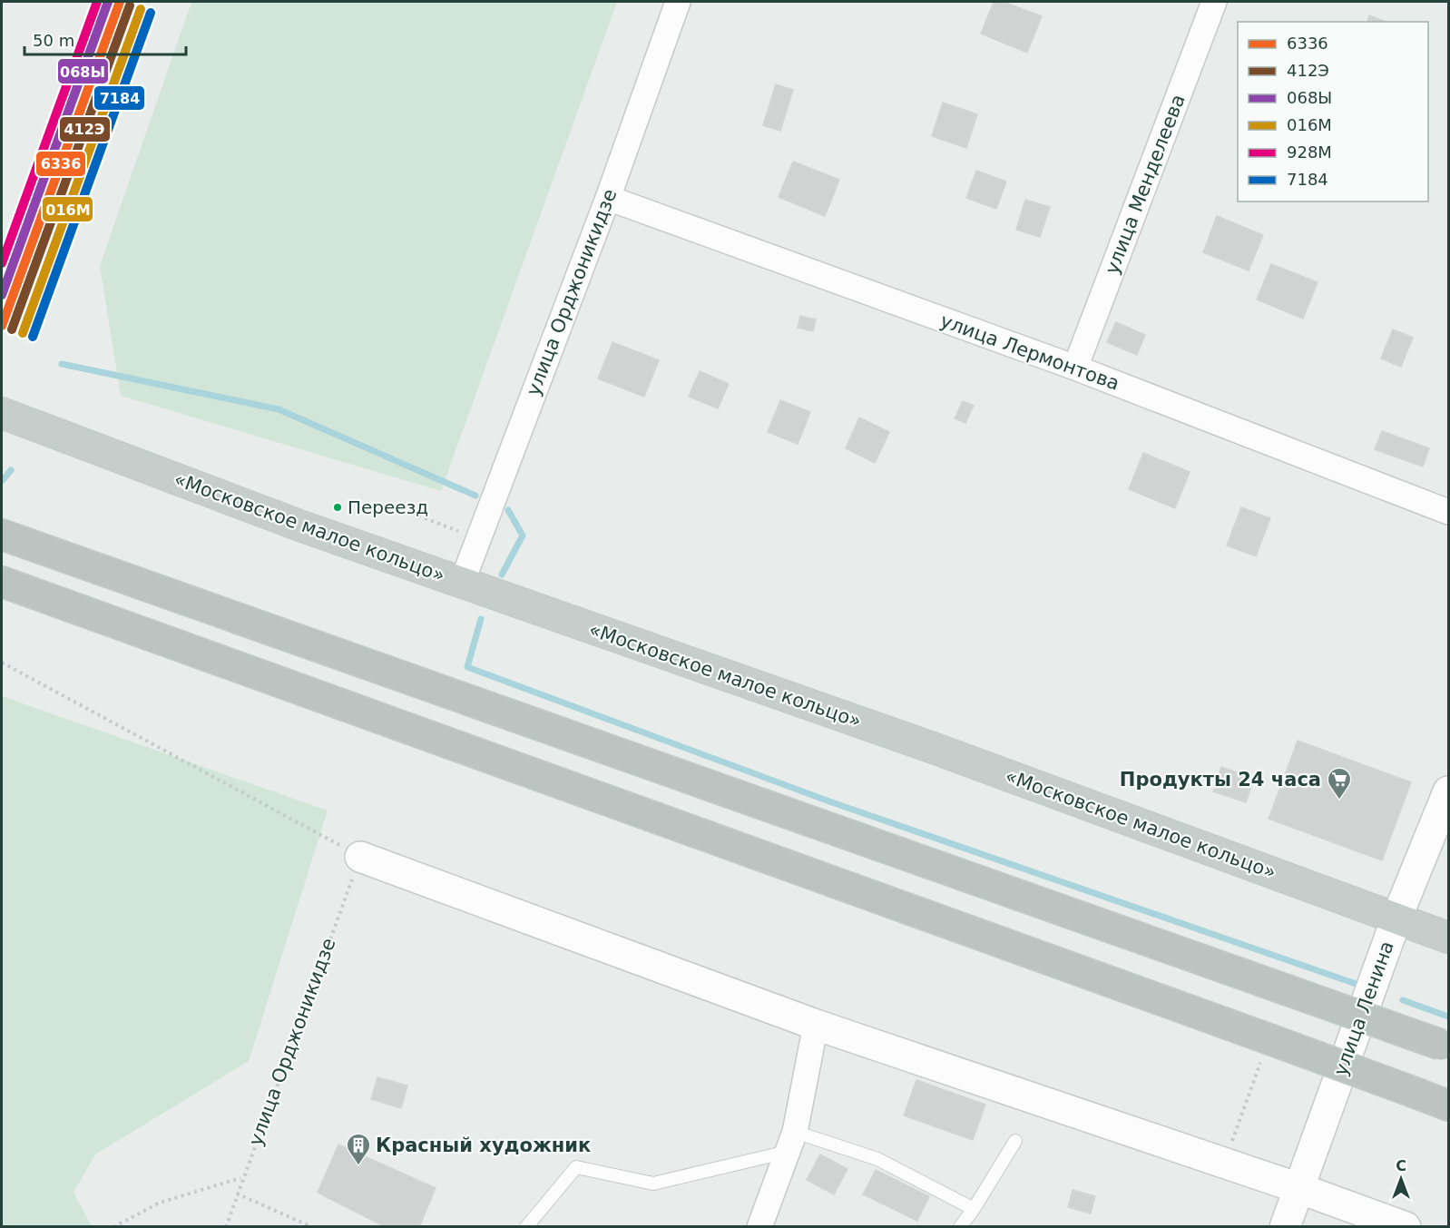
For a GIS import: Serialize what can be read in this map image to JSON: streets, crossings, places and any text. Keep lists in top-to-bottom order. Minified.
{"streets":{"highway":["«Московское малое кольцо»"],"street":["улица Менделеева","улица Орджоникидзе","улица Лермонтова","улица Ленина"]},"crossings":[["улица Менделеева","улица Лермонтова"],["улица Орджоникидзе","улица Лермонтова"],["улица Орджоникидзе","«Московское малое кольцо»"],["«Московское малое кольцо»","улица Ленина"]],"places":{"other":["Переезд"],"supermarket":["Продукты 24 часа"],"building":["Красный художник"]},"lines":["transit line 6336","transit line 068Ы","transit line 928М","transit line 412Э","transit line 016М","transit line 7184"],"legend":["6336","412Э","068Ы","016М","928М","7184"],"scale_bar":"50 m","north":"top"}
